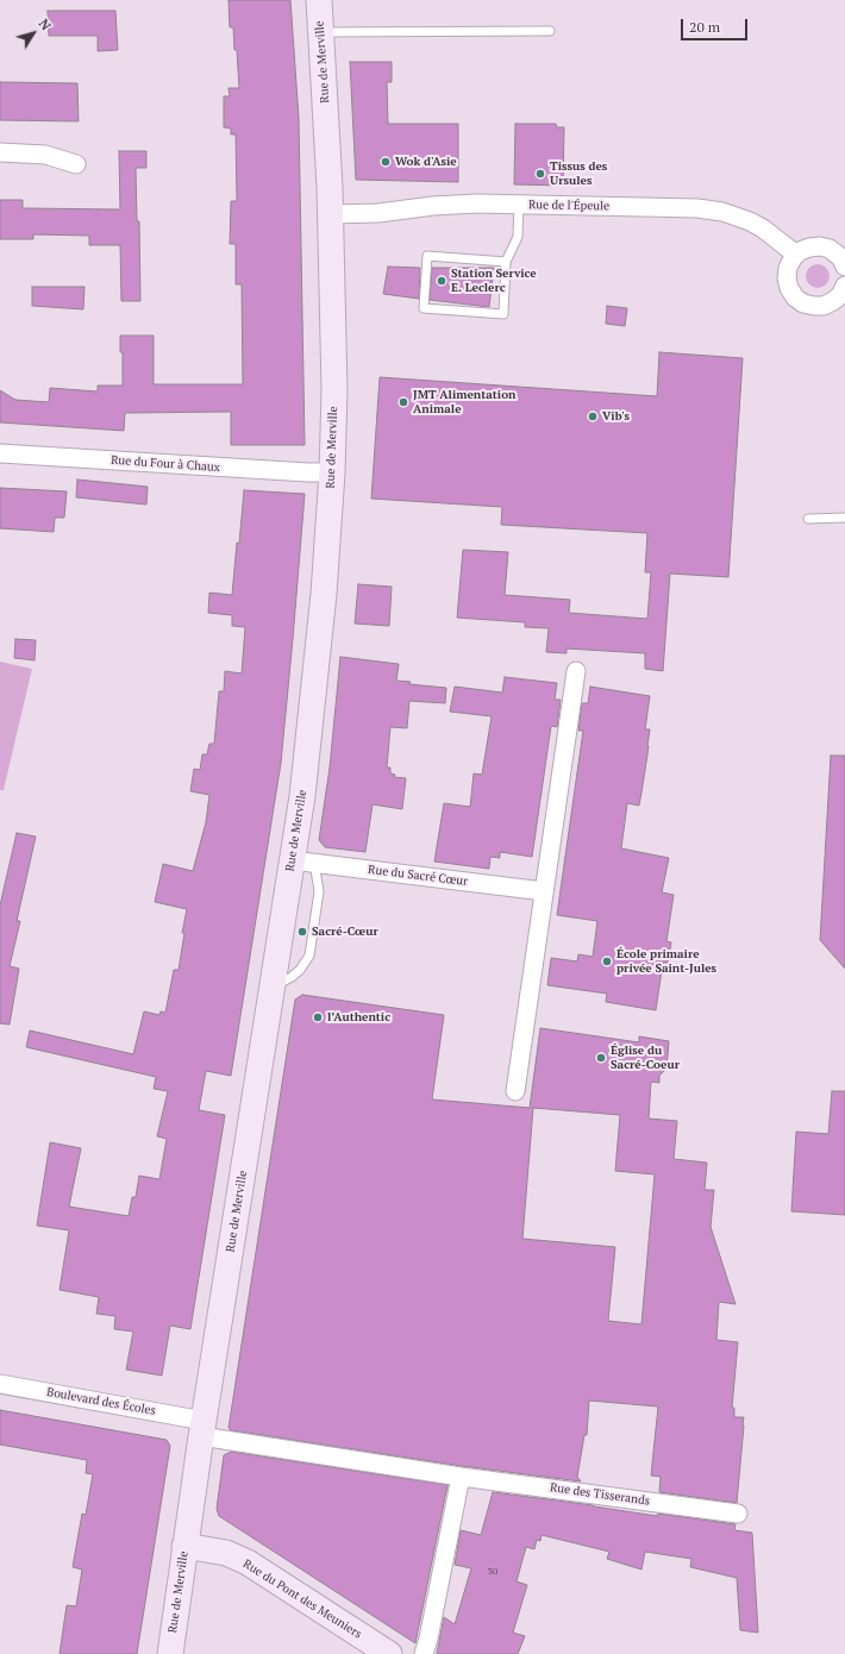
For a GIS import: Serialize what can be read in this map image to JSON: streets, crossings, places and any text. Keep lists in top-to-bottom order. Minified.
{"streets":{"street":["Rue de Merville","Rue de l'Épeule","Rue du Four à Chaux","Rue du Sacré Cœur","Boulevard des Écoles","Rue des Tisserands","Rue du Pont des Meuniers"]},"crossings":[["Rue de Merville","Rue de l'Épeule"],["Rue de Merville","Rue du Four à Chaux"],["Rue de Merville","Rue du Sacré Cœur"],["Rue de Merville","Boulevard des Écoles"],["Rue de Merville","Rue des Tisserands"],["Rue de Merville","Rue du Pont des Meuniers"],["Boulevard des Écoles","Rue des Tisserands"]],"places":["Wok d'Asie","Tissus des Ursules","Station Service E. Leclerc","JMT Alimentation Animale","Vib's","Sacré-Cœur","École primaire privée Saint-Jules","l’Authentic","Église du Sacré-Coeur"],"house_numbers":["30"],"scale_bar":"20 m","north":"top right"}
